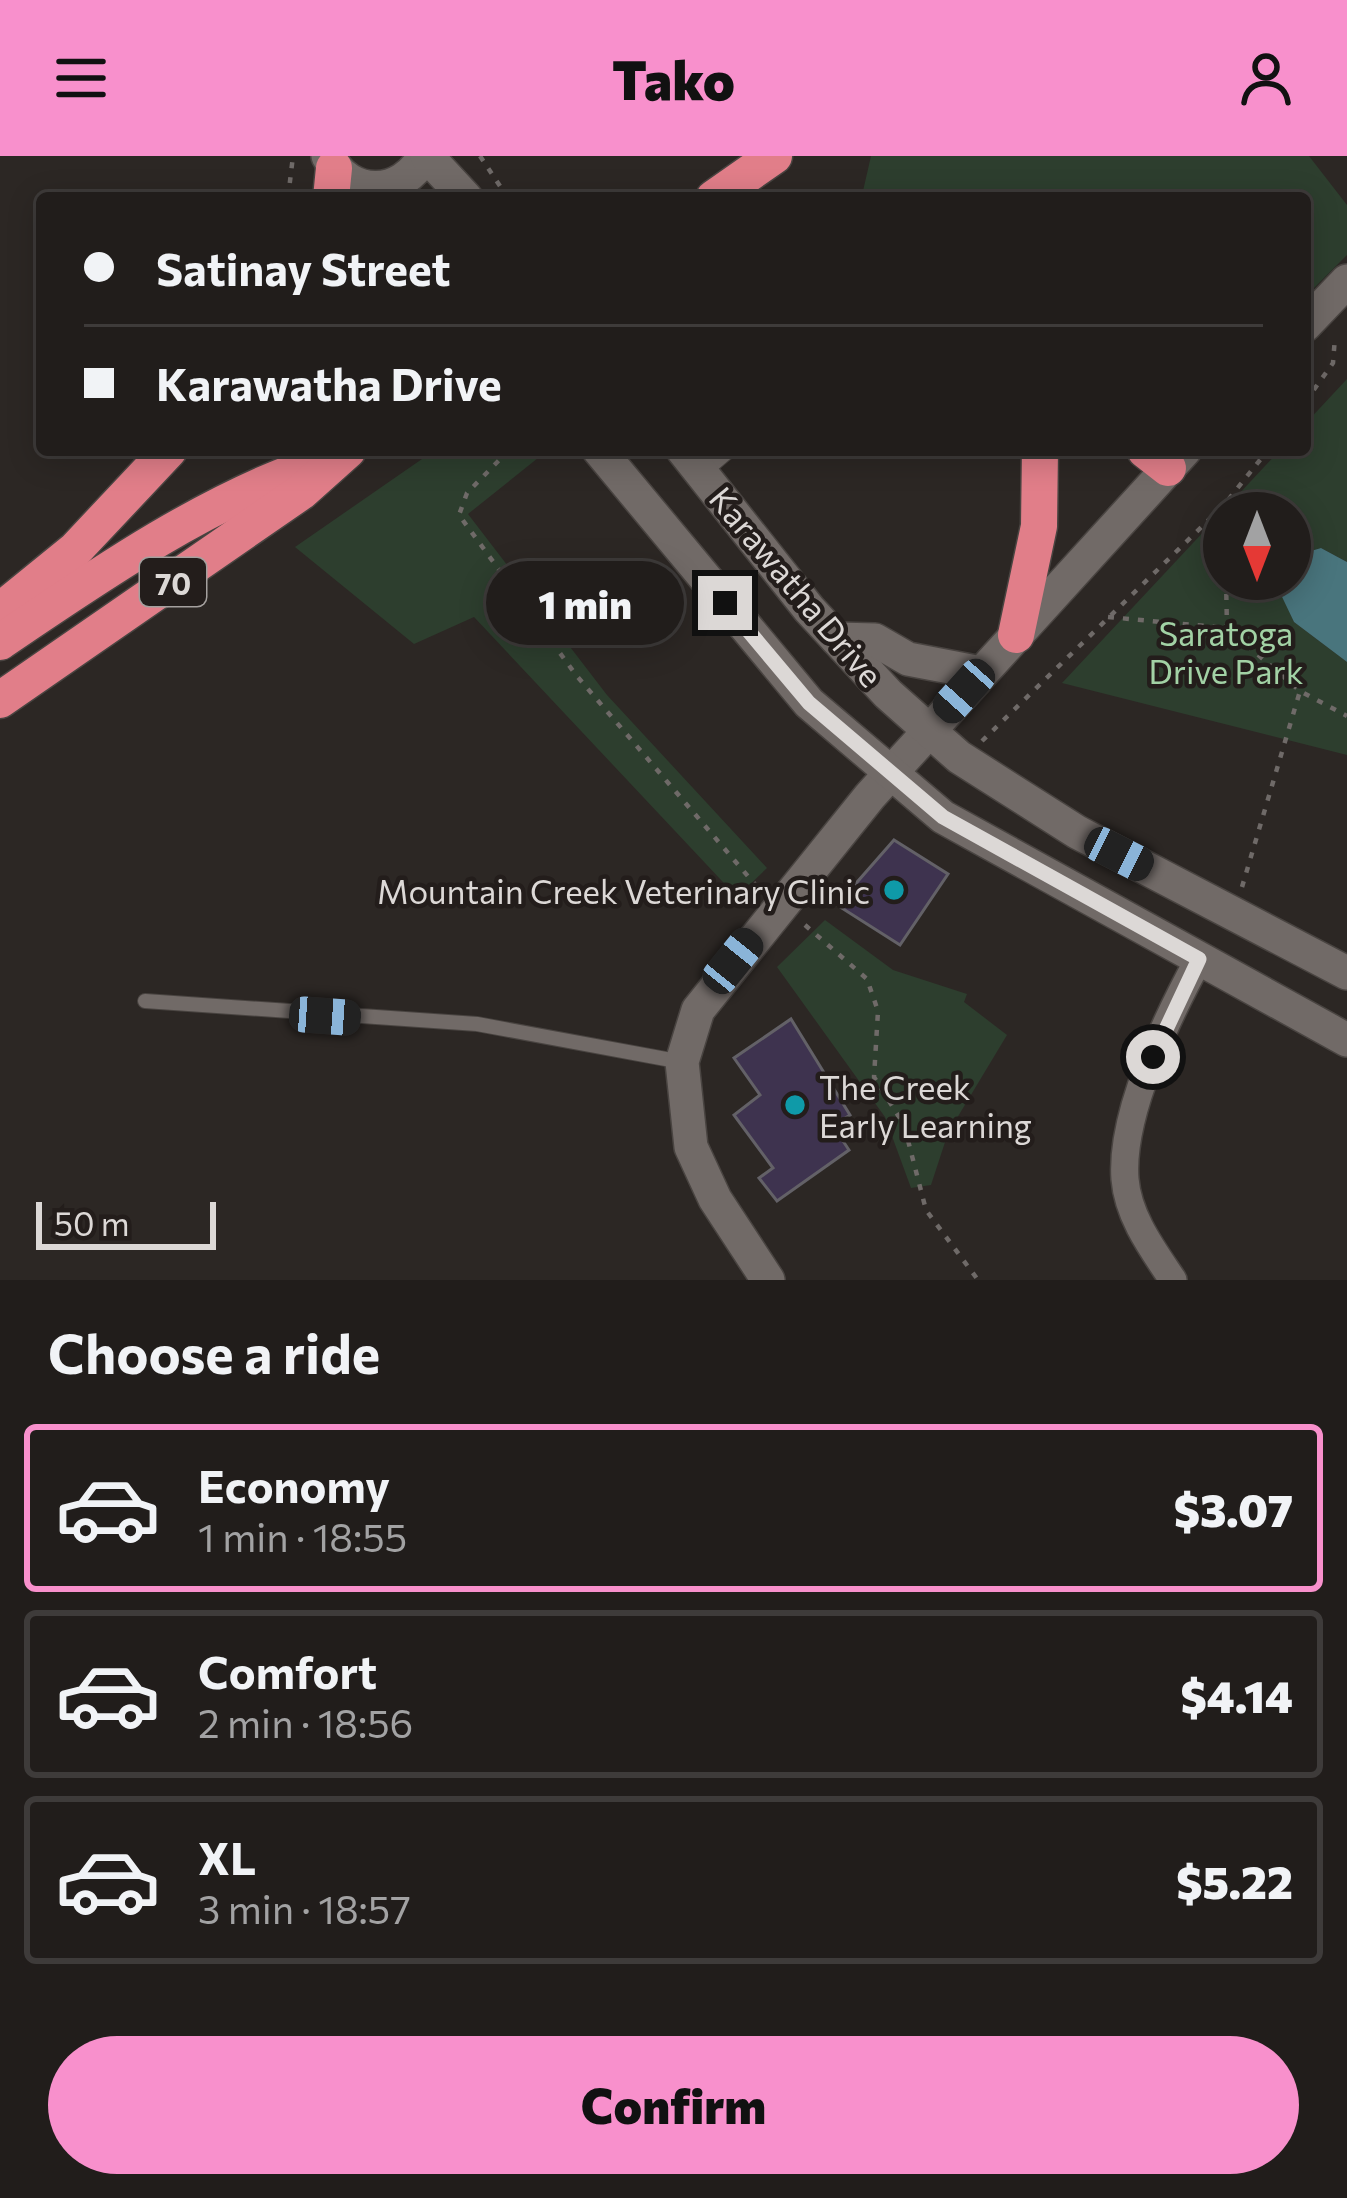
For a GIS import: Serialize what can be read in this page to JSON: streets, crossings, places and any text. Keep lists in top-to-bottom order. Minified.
{"streets":{"highway":["70"],"main road":["Karawatha Drive"]},"parks":["Saratoga Drive Park"],"places":["Mountain Creek Veterinary Clinic","The Creek Early Learning"],"scale_bar":"50 m","north":"bottom","page":{"header":"Tako","banner":["Satinay Street","Karawatha Drive"],"bubble":"1 min","scale":"50 m","heading":"Choose a ride","list":[{"name":"Economy","note":"1 min · 18:55","value":"$3.07"},{"name":"Comfort","note":"2 min · 18:56","value":"$4.14"},{"name":"XL","note":"3 min · 18:57","value":"$5.22"}],"buttons":"Confirm"}}
